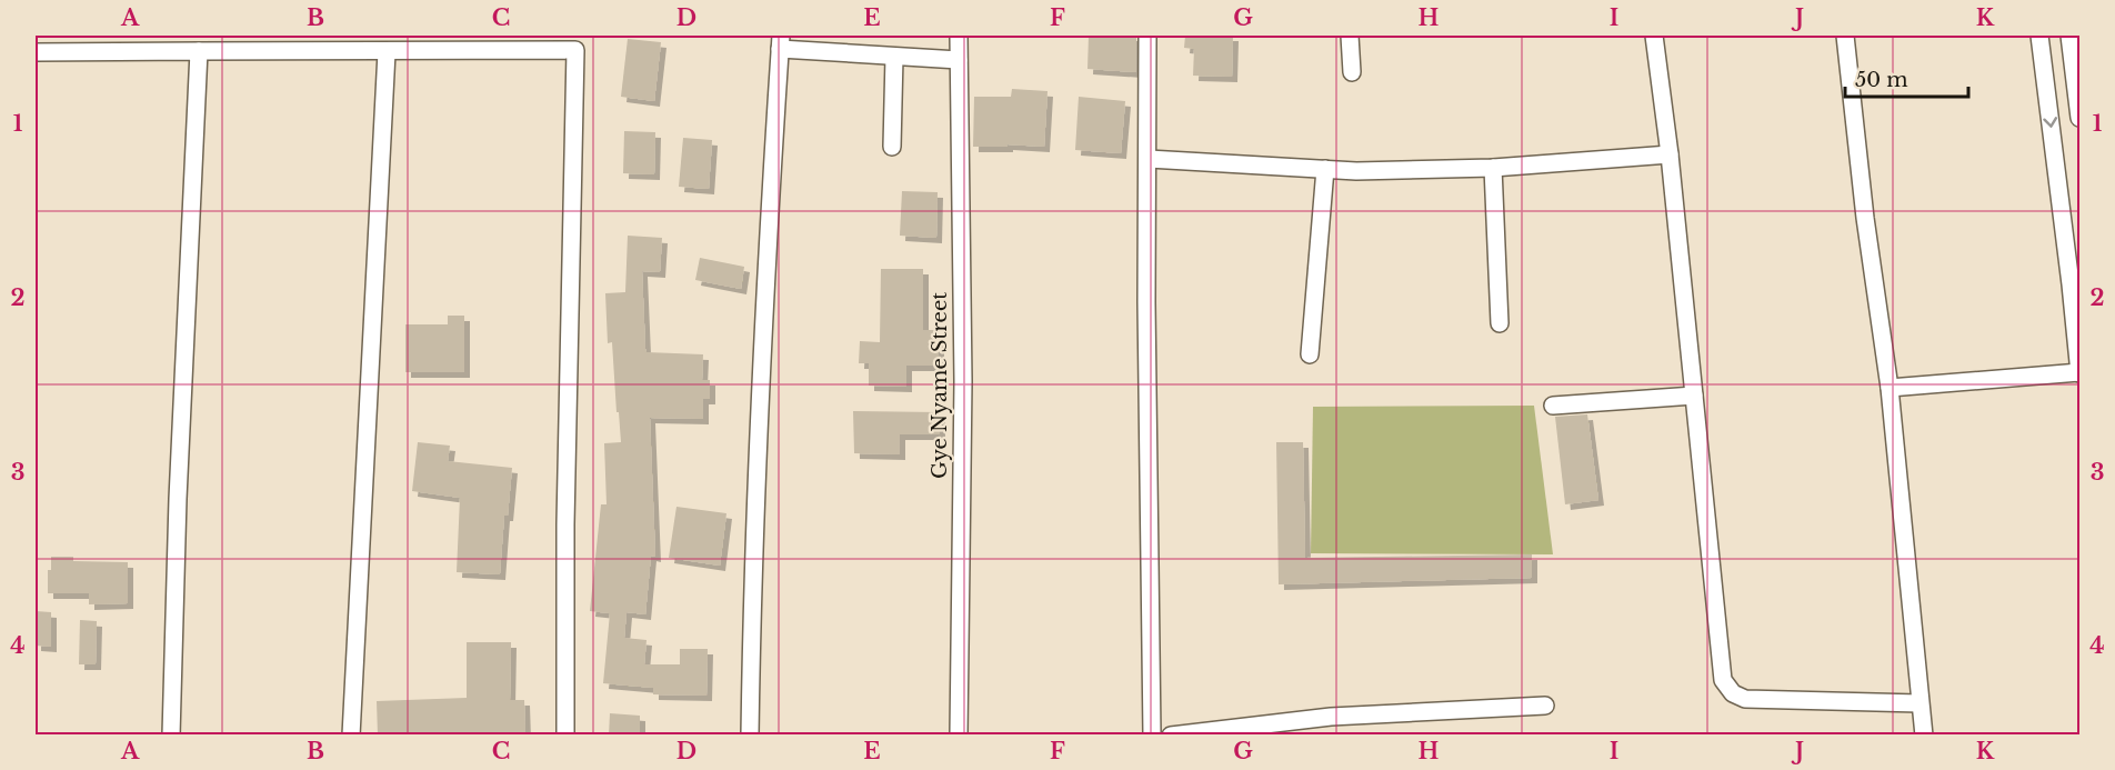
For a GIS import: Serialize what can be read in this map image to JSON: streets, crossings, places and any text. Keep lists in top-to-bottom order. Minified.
{"streets":{"street":["Gye Nyame Street"]},"scale_bar":"50 m","grid":{"columns":["A","B","C","D","E","F","G","H","I","J","K"],"rows":["1","2","3","4"]}}
